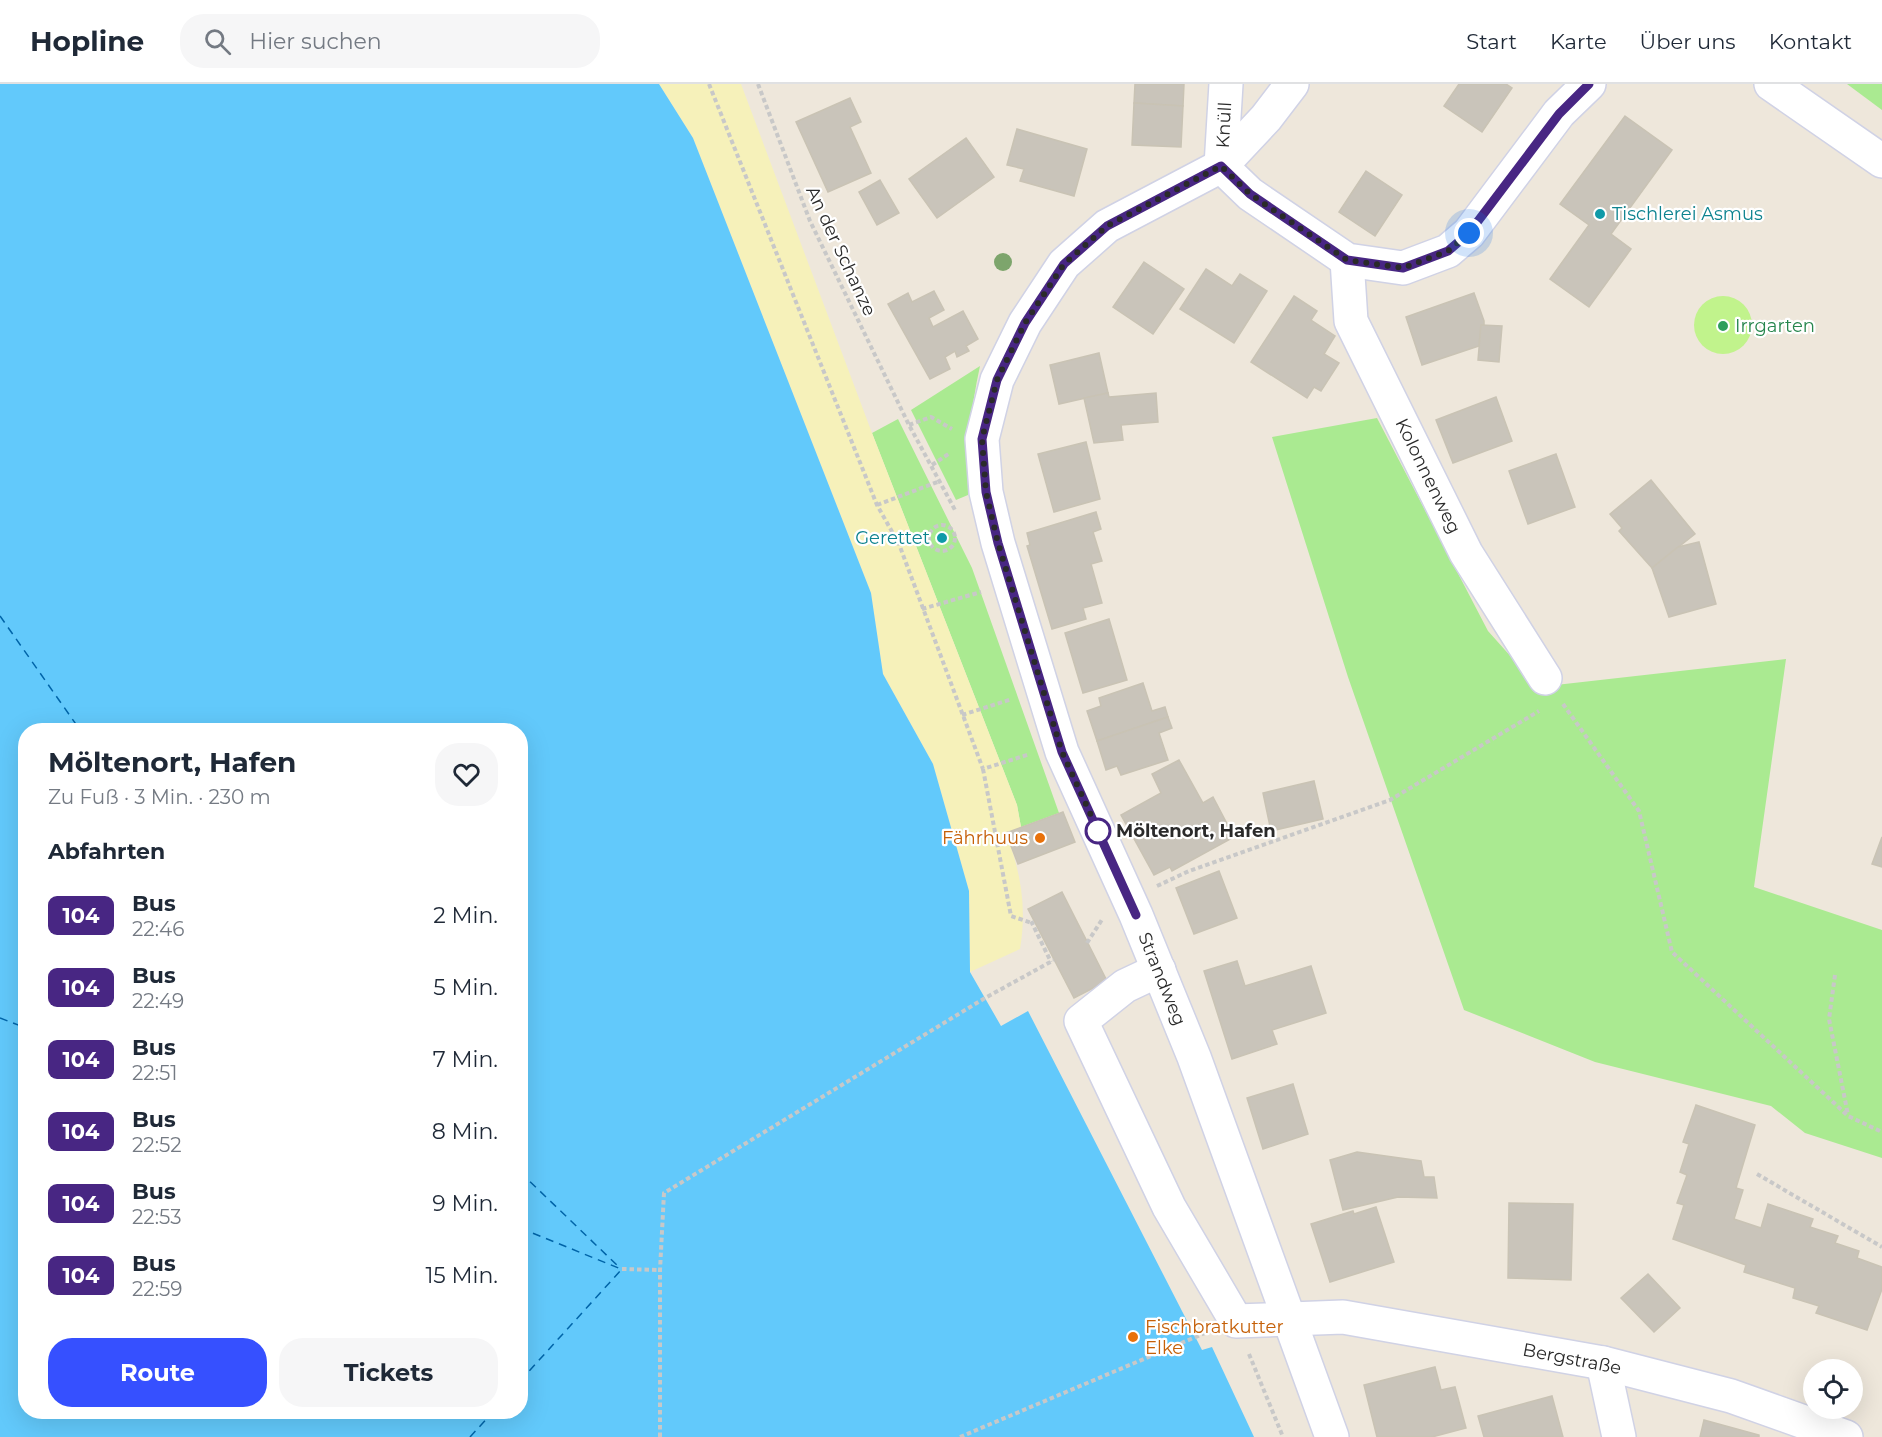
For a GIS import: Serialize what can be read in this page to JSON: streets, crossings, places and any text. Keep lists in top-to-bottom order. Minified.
{"streets":{"street":["Knüll","Kolonnenweg","Strandweg","Bergstraße"],"path":["An der Schanze"]},"crossings":[["Knüll","Strandweg"],["An der Schanze","Strandweg"],["Strandweg","Bergstraße"]],"places":["Tischlerei Asmus","Irrgarten","Gerettet","Möltenort, Hafen","Fährhuus","Fischbratkutter Elke"],"lines":["bus line 104"],"page":{"header":"Hopline","search":"Hier suchen","nav":["Start","Karte","Über uns","Kontakt"],"heading":[["Möltenort, Hafen","Zu Fuß · 3 Min. · 230 m"],"Abfahrten"],"list":[{"mark":"104","name":"Bus","note":"22:46","value":"2 Min."},{"mark":"104","name":"Bus","note":"22:49","value":"5 Min."},{"mark":"104","name":"Bus","note":"22:51","value":"7 Min."},{"mark":"104","name":"Bus","note":"22:52","value":"8 Min."},{"mark":"104","name":"Bus","note":"22:53","value":"9 Min."},{"mark":"104","name":"Bus","note":"22:59","value":"15 Min."}],"buttons":["Route","Tickets"]}}
